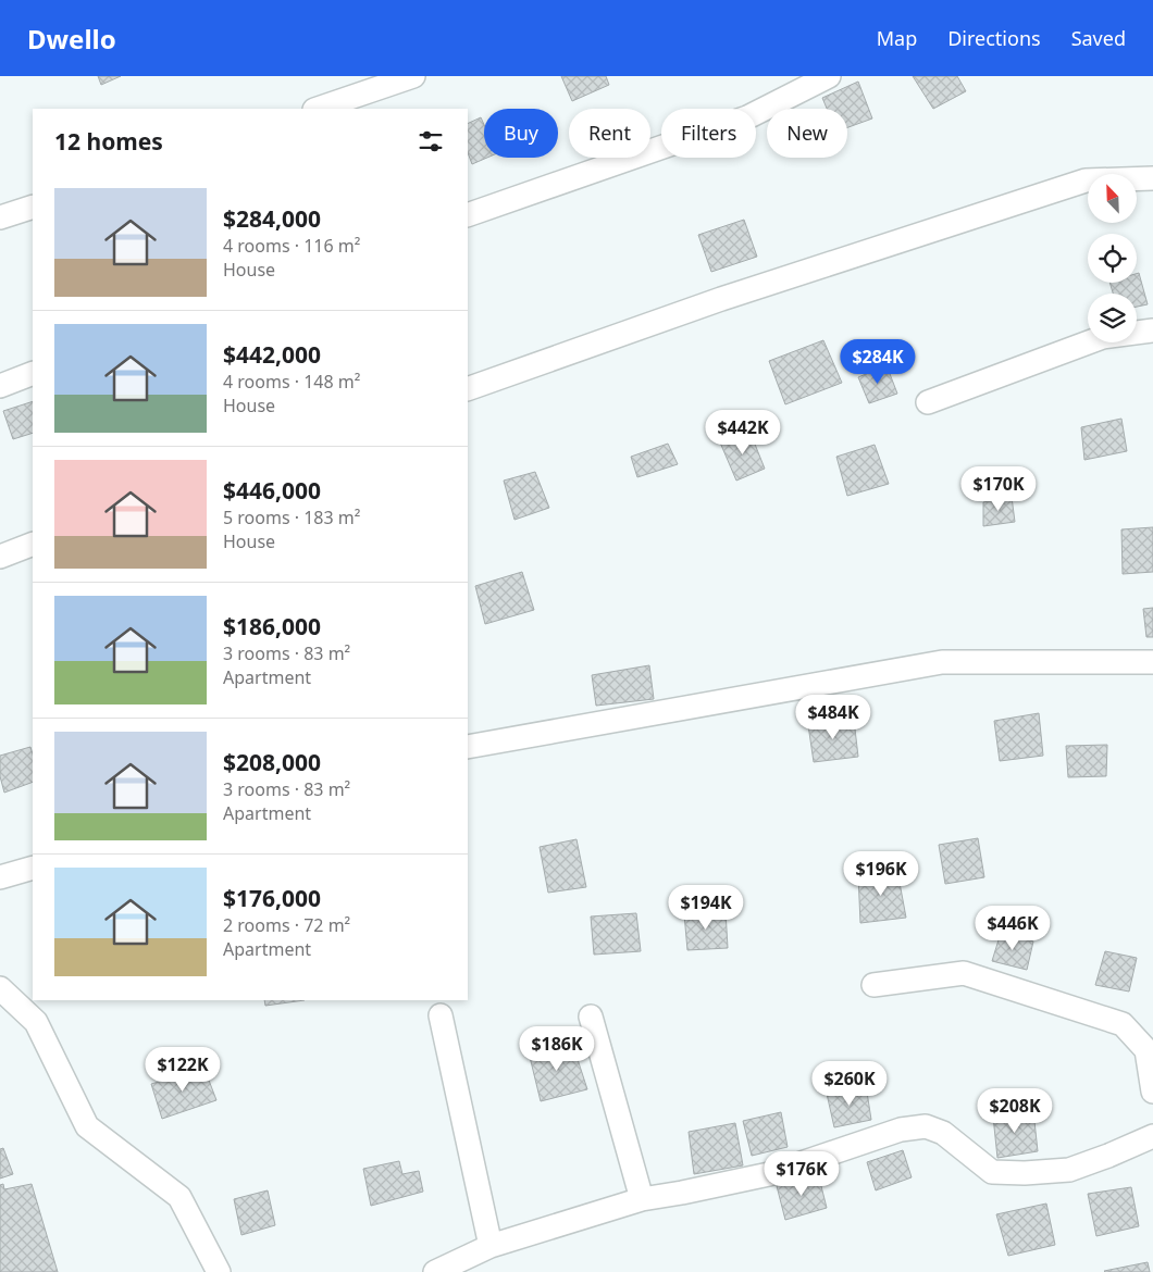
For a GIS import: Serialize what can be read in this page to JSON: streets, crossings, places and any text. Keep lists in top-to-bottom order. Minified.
{"north":"top left","page":{"header":"Dwello","nav":["Map","Directions","Saved"],"chip":["Buy","Rent","Filters","New"],"heading":"12 homes","list":[{"name":"$284,000","note":"4 rooms · 116 m² · House"},{"name":"$442,000","note":"4 rooms · 148 m² · House"},{"name":"$446,000","note":"5 rooms · 183 m² · House"},{"name":"$186,000","note":"3 rooms · 83 m² · Apartment"},{"name":"$208,000","note":"3 rooms · 83 m² · Apartment"},{"name":"$176,000","note":"2 rooms · 72 m² · Apartment"}],"price":["$284K","$442K","$170K","$484K","$196K","$194K","$446K","$186K","$122K","$260K","$208K","$176K"]}}
